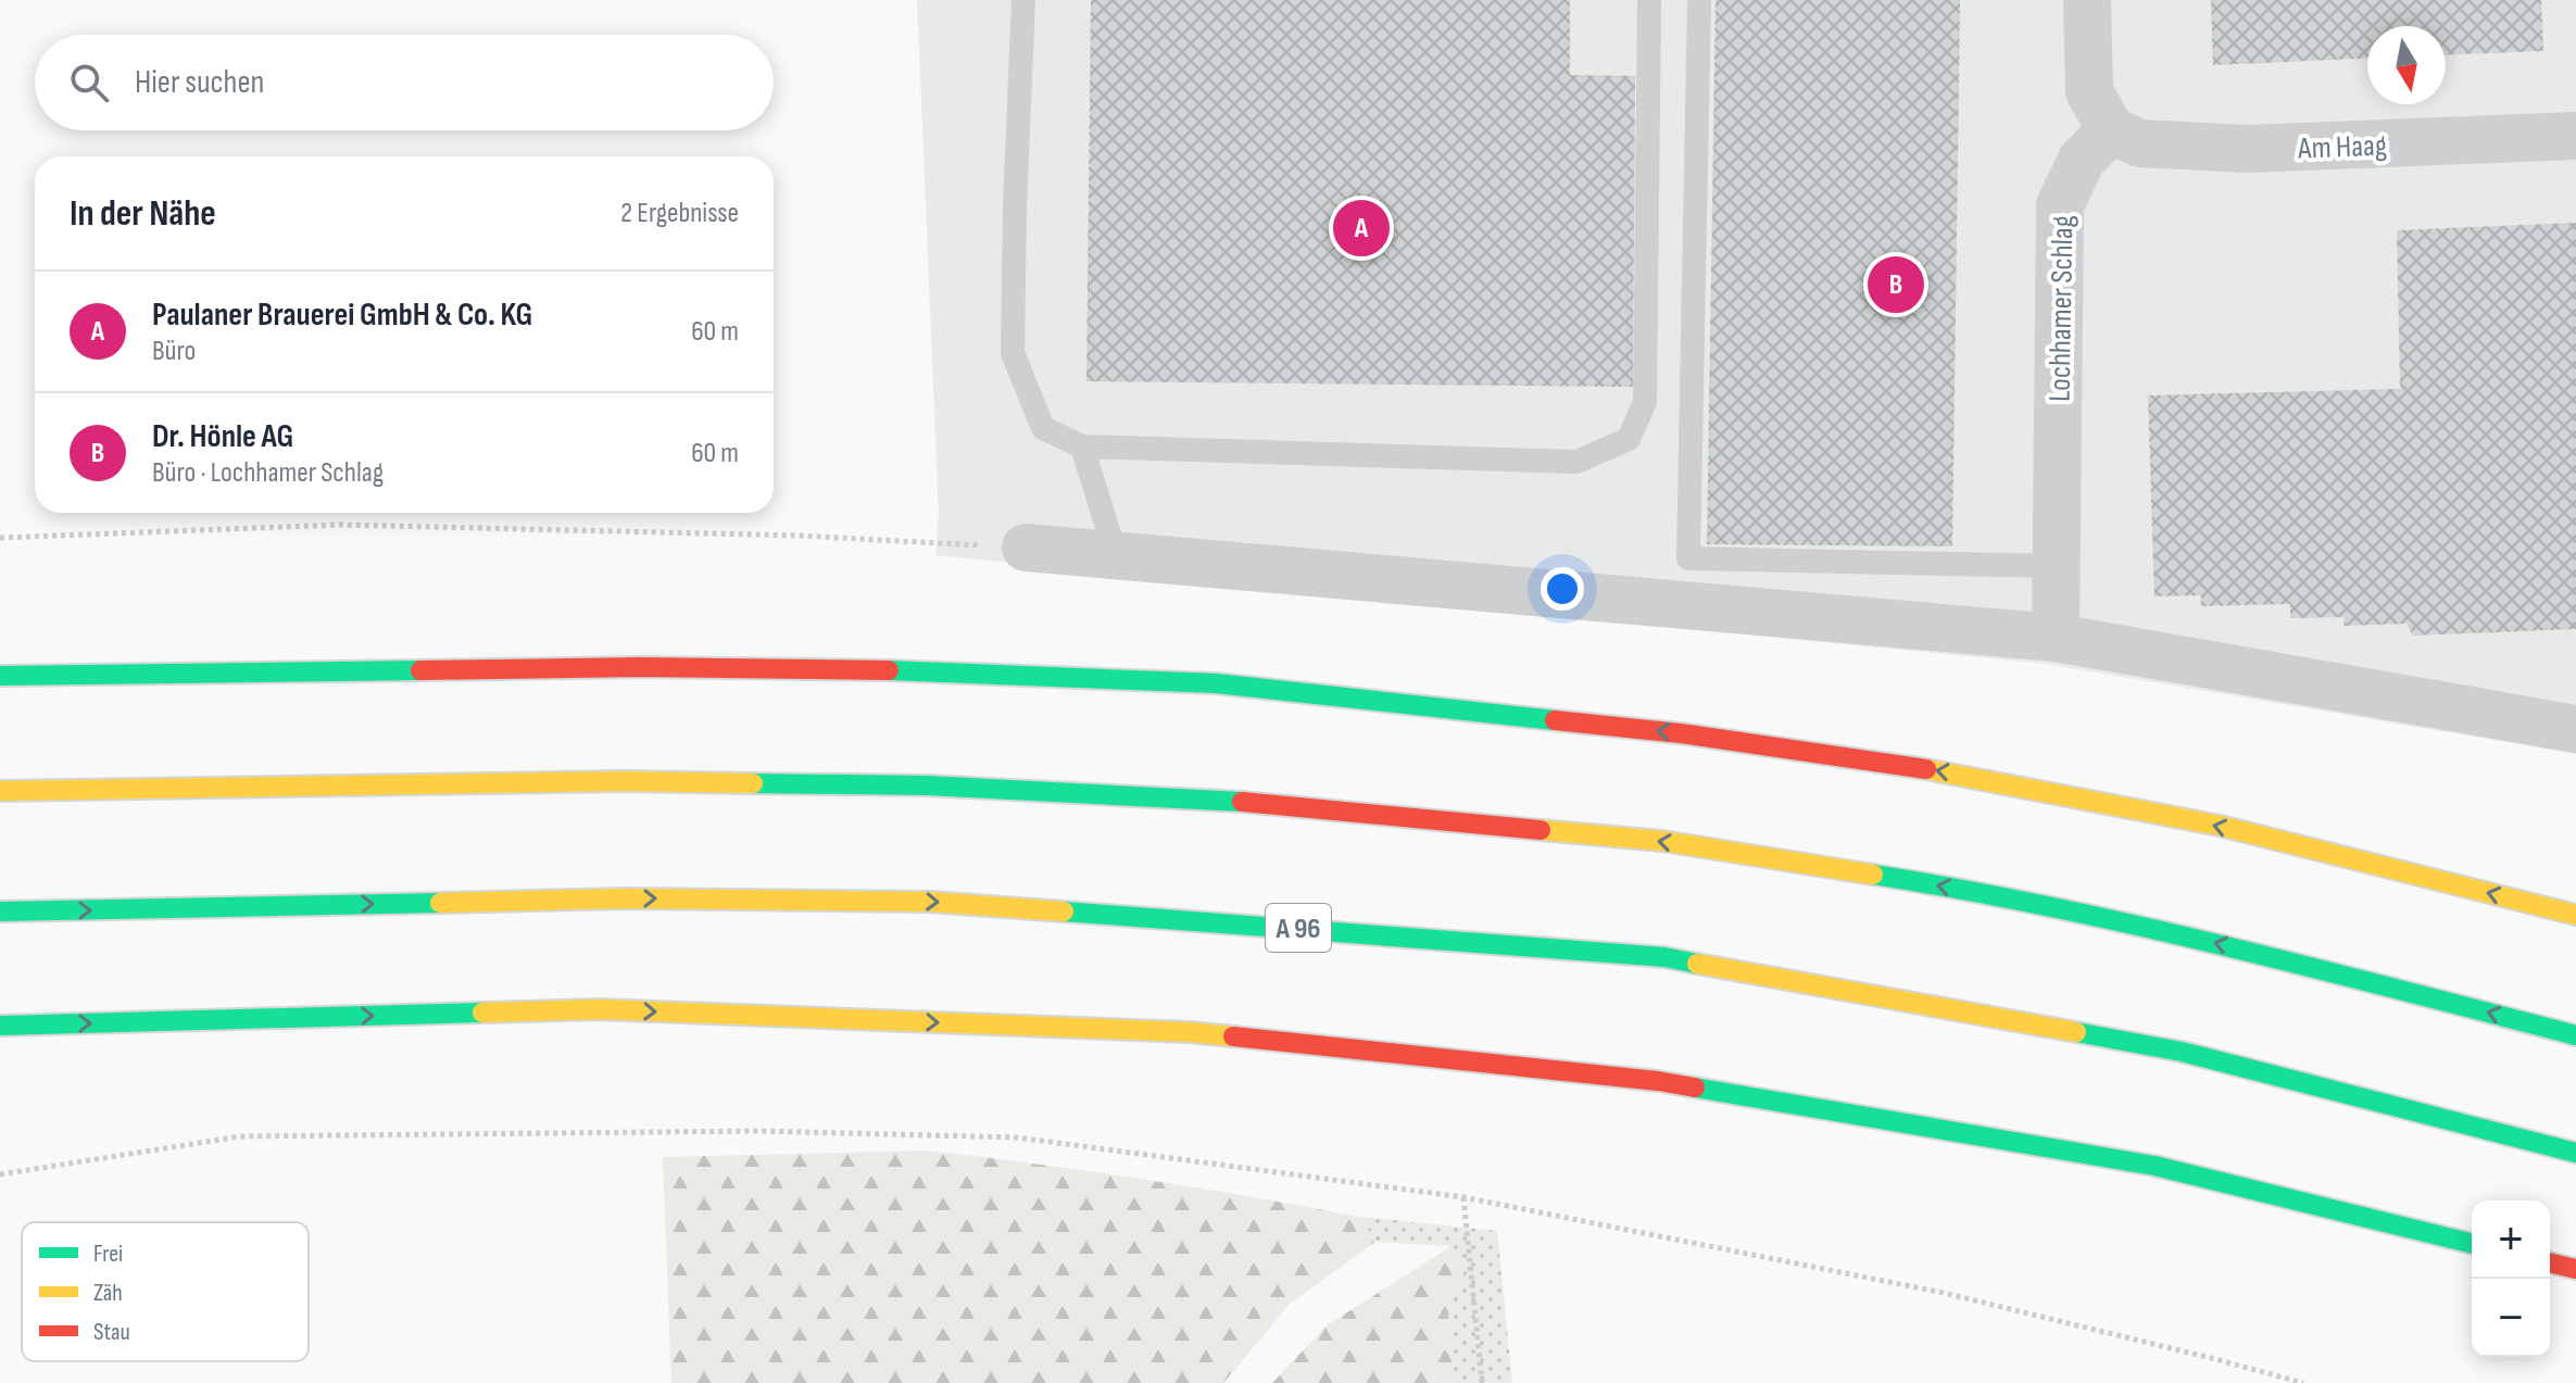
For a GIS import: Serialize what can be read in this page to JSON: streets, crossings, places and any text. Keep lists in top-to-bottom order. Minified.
{"streets":{"highway":["A 96"],"street":["Am Haag","Lochhamer Schlag"]},"crossings":[["Am Haag","Lochhamer Schlag"]],"legend":["Frei","Zäh","Stau"],"north":"bottom","page":{"search":"Hier suchen","heading":["In der Nähe","2 Ergebnisse"],"pins":["A","B"],"list":[{"mark":"A","name":"Paulaner Brauerei GmbH & Co. KG","note":"Büro","value":"60 m"},{"mark":"B","name":"Dr. Hönle AG","note":"Büro · Lochhamer Schlag","value":"60 m"}],"map_buttons":["+","−"]}}
